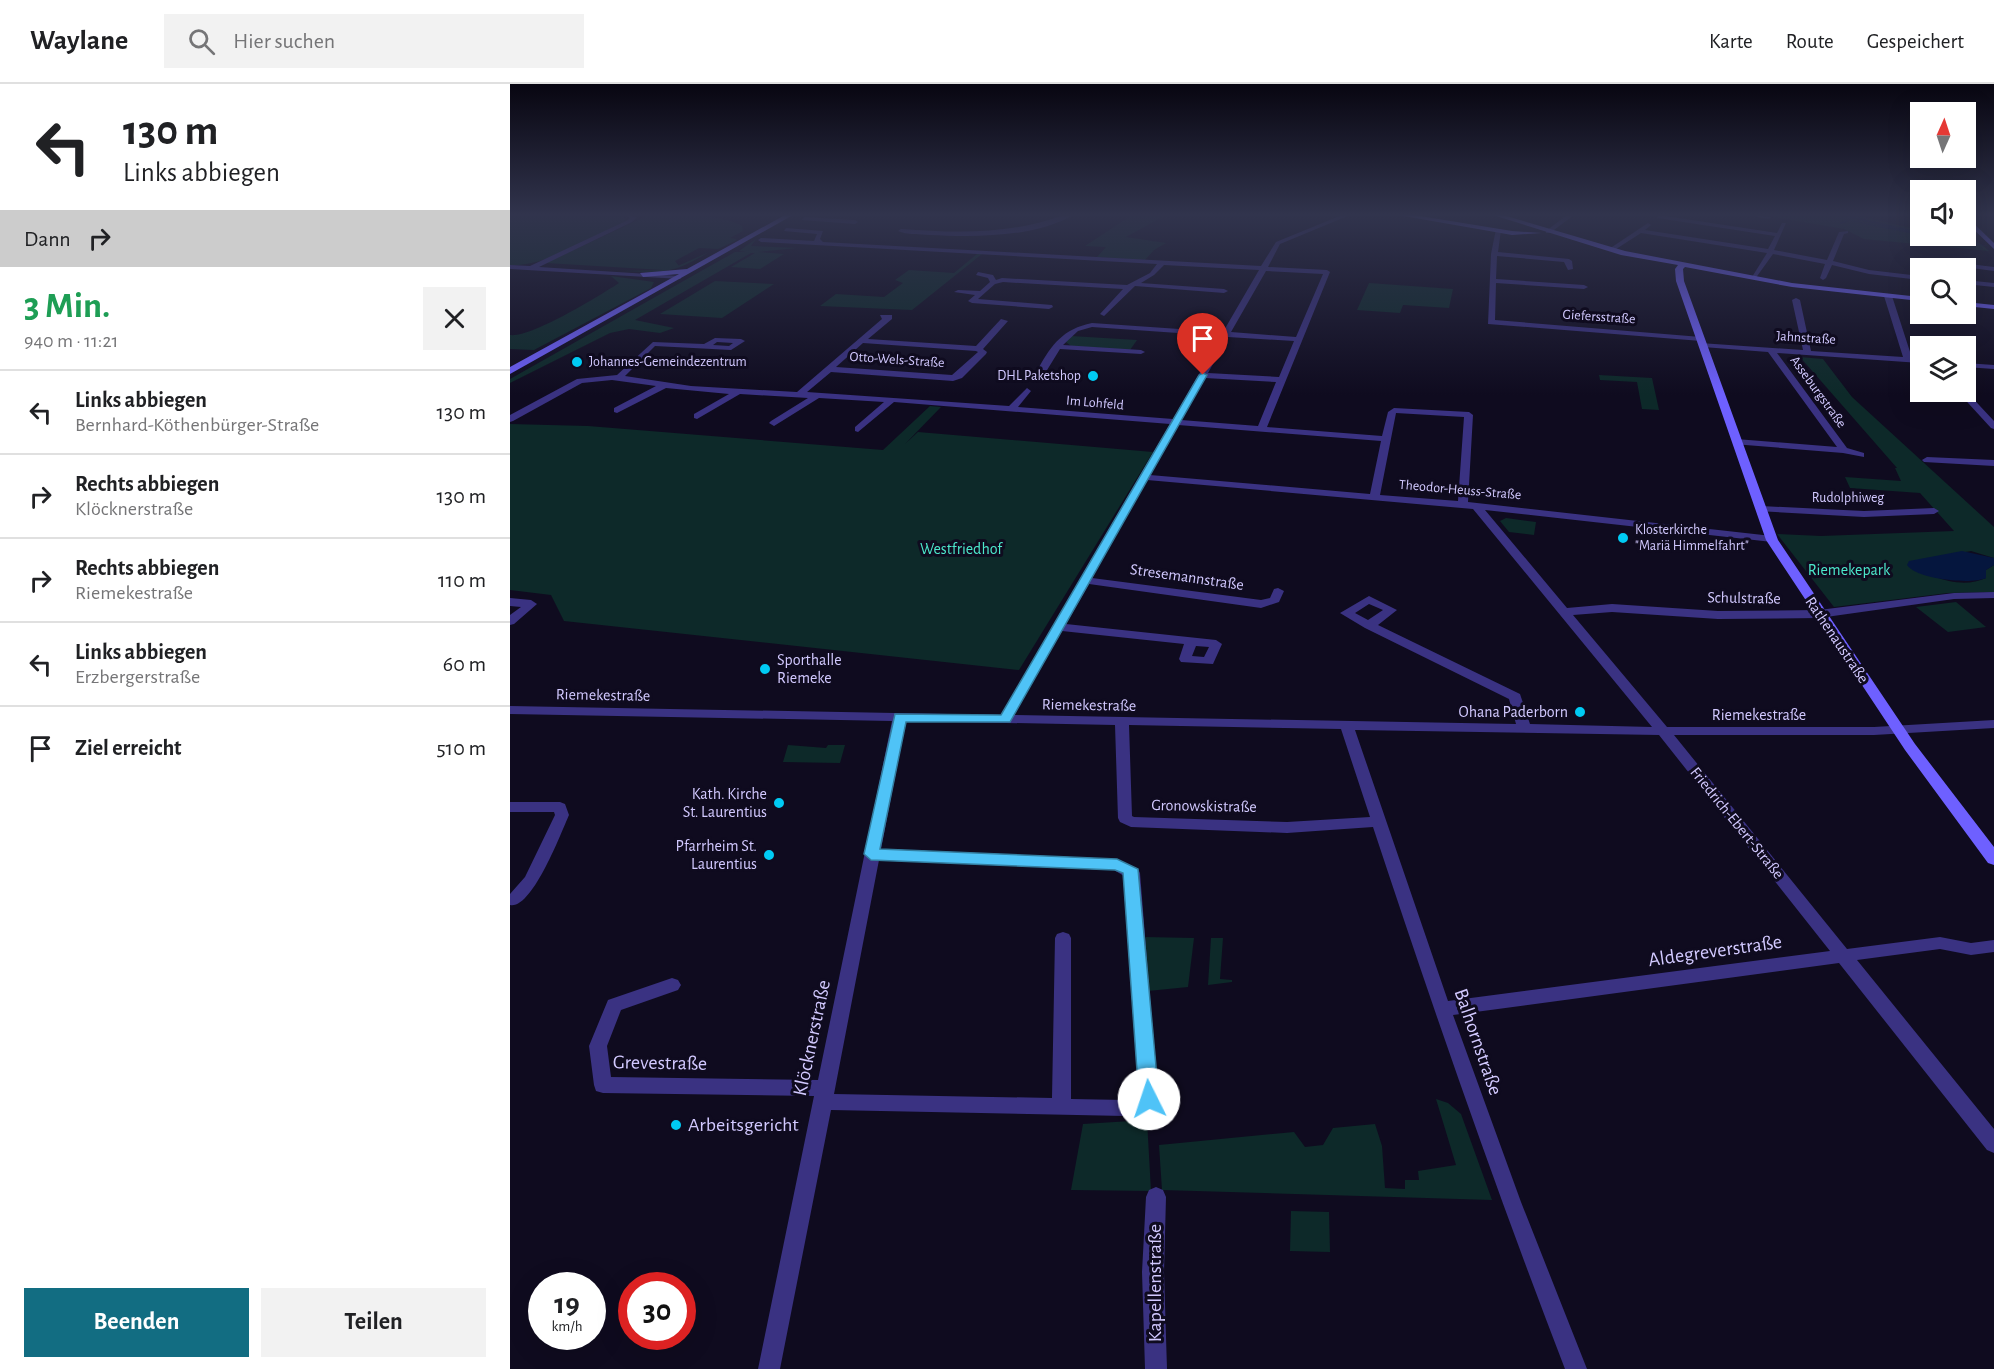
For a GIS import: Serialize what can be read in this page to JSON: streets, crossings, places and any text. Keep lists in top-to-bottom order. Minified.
{"streets":{"street":["Giefersstraße","Jahnstraße","Otto-Wels-Straße","Asseburgstraße","Im Lohfeld","Theodor-Heuss-Straße","Rudolphiweg","Stresemannstraße","Schulstraße","Rathenaustraße","Riemekestraße","Gronowskistraße","Friedrich-Ebert-Straße","Aldegreverstraße","Klöcknerstraße","Balhornstraße","Grevestraße","Kapellenstraße"]},"crossings":[["Giefersstraße","Jahnstraße"],["Giefersstraße","Rathenaustraße"],["Jahnstraße","Asseburgstraße"],["Jahnstraße","Rathenaustraße"],["Asseburgstraße","Rathenaustraße"],["Theodor-Heuss-Straße","Rathenaustraße"],["Theodor-Heuss-Straße","Friedrich-Ebert-Straße"],["Rudolphiweg","Rathenaustraße"],["Schulstraße","Rathenaustraße"],["Schulstraße","Friedrich-Ebert-Straße"],["Rathenaustraße","Riemekestraße"],["Riemekestraße","Gronowskistraße"],["Riemekestraße","Friedrich-Ebert-Straße"],["Riemekestraße","Klöcknerstraße"],["Riemekestraße","Balhornstraße"],["Gronowskistraße","Balhornstraße"],["Friedrich-Ebert-Straße","Aldegreverstraße"],["Aldegreverstraße","Balhornstraße"],["Klöcknerstraße","Grevestraße"]],"parks":["Westfriedhof","Riemekepark"],"places":["Johannes-Gemeindezentrum","DHL Paketshop","Klosterkirche \"Mariä Himmelfahrt\"","Sporthalle Riemeke","Ohana Paderborn","Kath. Kirche St. Laurentius","Pfarrheim St. Laurentius","Arbeitsgericht"],"north":"top","page":{"header":"Waylane","search":"Hier suchen","nav":["Karte","Route","Gespeichert"],"turn":["130 m","Links abbiegen"],"then":"Dann","heading":["3 Min.","940 m · 11:21"],"list":[{"name":"Links abbiegen","note":"Bernhard-Köthenbürger-Straße","value":"130 m"},{"name":"Rechts abbiegen","note":"Klöcknerstraße","value":"130 m"},{"name":"Rechts abbiegen","note":"Riemekestraße","value":"110 m"},{"name":"Links abbiegen","note":"Erzbergerstraße","value":"60 m"},{"name":"Ziel erreicht","value":"510 m"}],"speed":"19 km/h","limit":"30","buttons":["Beenden","Teilen"]}}
